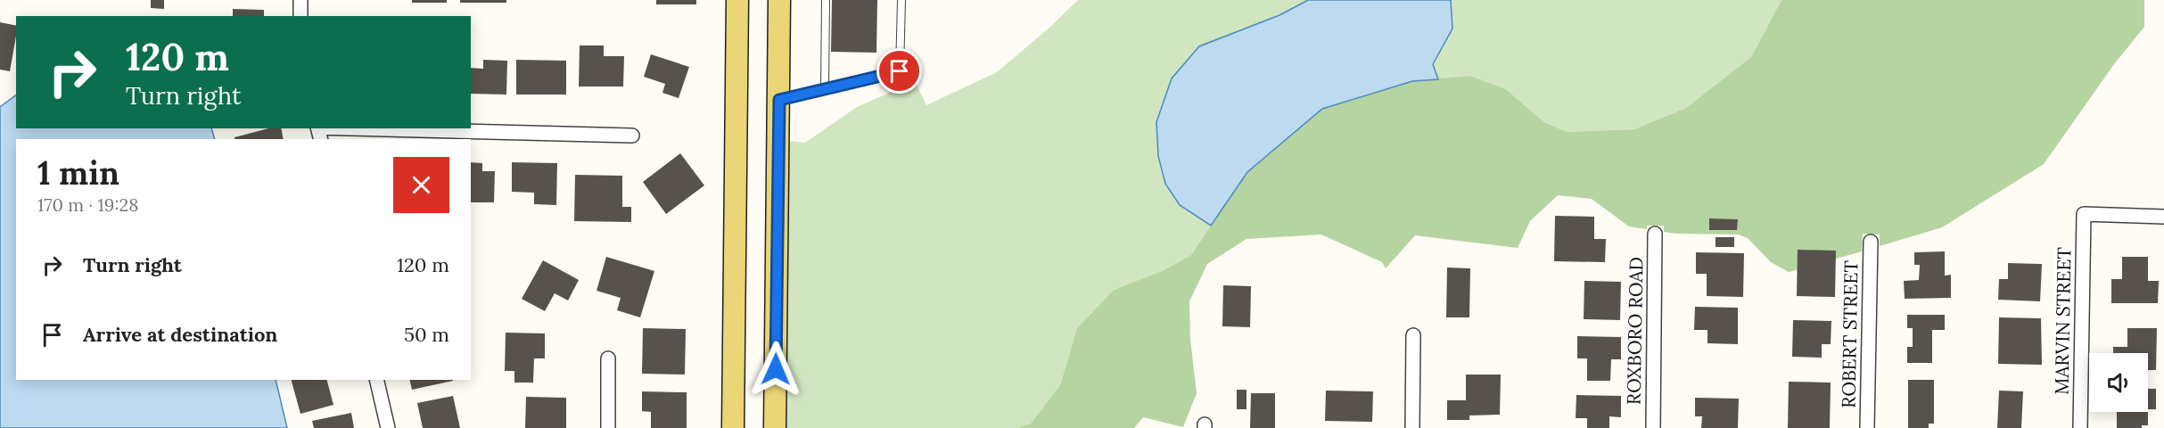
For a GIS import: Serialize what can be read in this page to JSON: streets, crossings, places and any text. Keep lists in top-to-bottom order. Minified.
{"streets":{"street":["MARVIN STREET","ROXBORO ROAD","ROBERT STREET"]},"page":{"turn":["120 m","Turn right"],"heading":["1 min","170 m · 19:28"],"list":[{"name":"Turn right","value":"120 m"},{"name":"Arrive at destination","value":"50 m"}]}}
